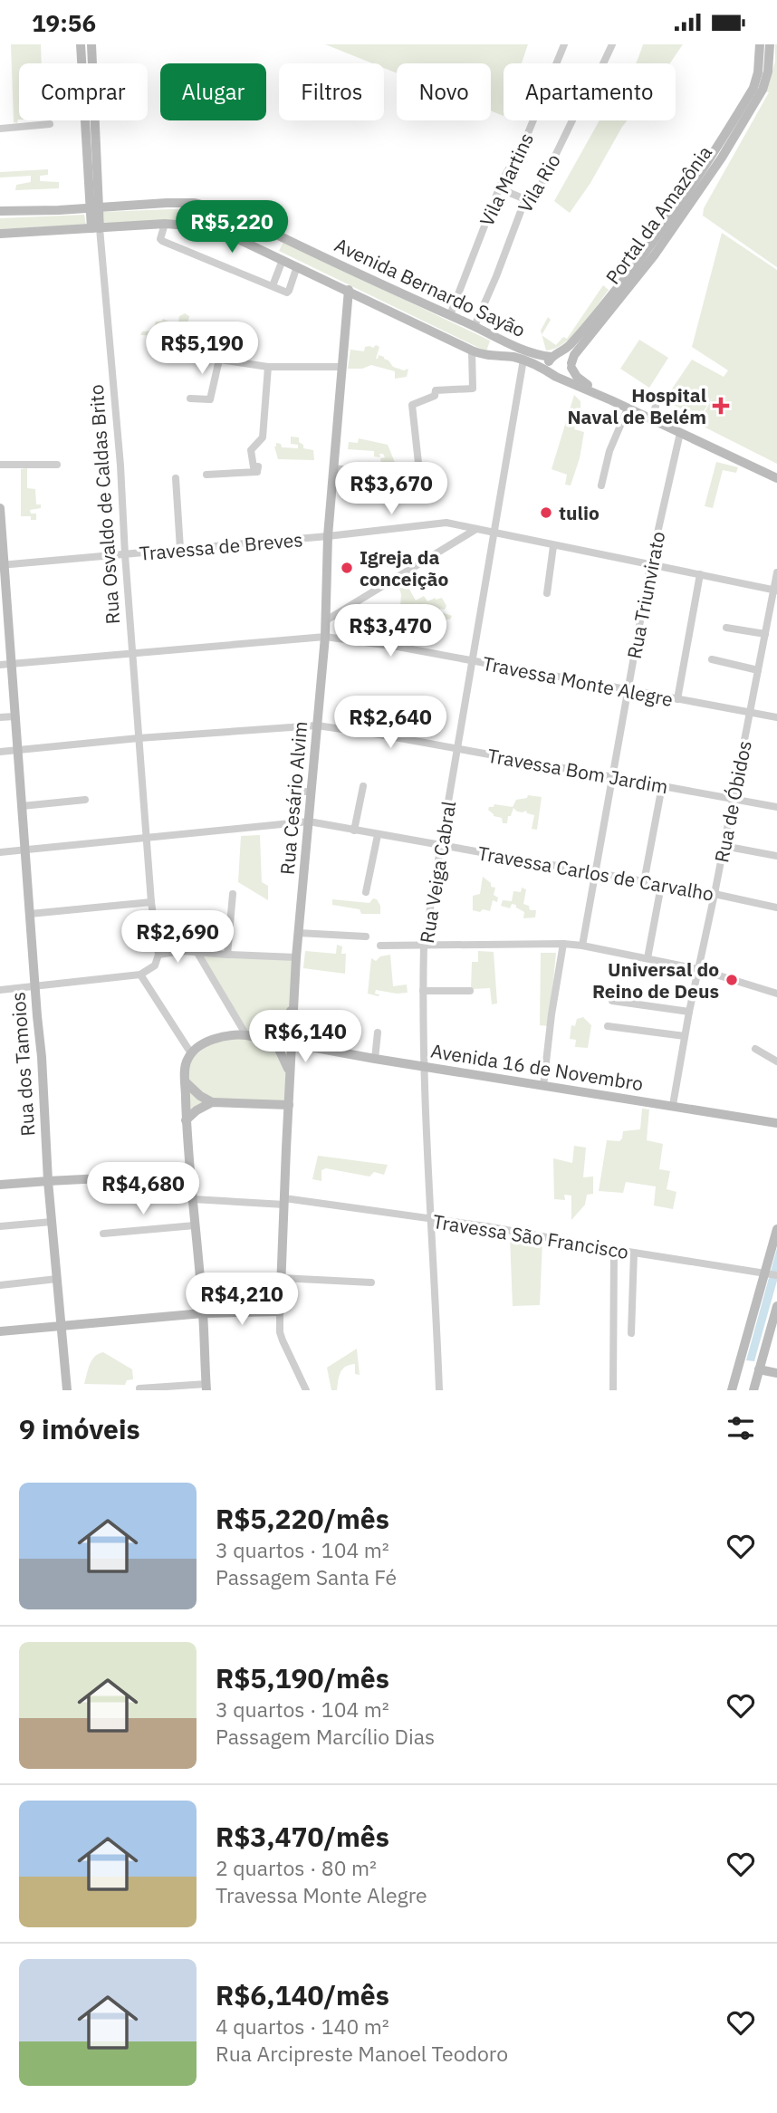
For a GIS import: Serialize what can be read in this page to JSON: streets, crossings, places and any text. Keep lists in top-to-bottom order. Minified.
{"streets":{"street":["Vila Martins","Vila Rio","Portal da Amazônia","Avenida Bernardo Sayão","Rua Osvaldo de Caldas Brito","Travessa de Breves","Rua Triunvirato","Travessa Monte Alegre","Travessa Bom Jardim","Rua Cesário Alvim","Rua de Óbidos","Rua Veiga Cabral","Travessa Carlos de Carvalho","Rua dos Tamoios","Avenida 16 de Novembro","Travessa São Francisco"]},"crossings":[["Vila Martins","Avenida Bernardo Sayão"],["Vila Rio","Avenida Bernardo Sayão"],["Portal da Amazônia","Avenida Bernardo Sayão"],["Avenida Bernardo Sayão","Rua Osvaldo de Caldas Brito"],["Avenida Bernardo Sayão","Rua Cesário Alvim"],["Avenida Bernardo Sayão","Rua Veiga Cabral"],["Rua Osvaldo de Caldas Brito","Travessa de Breves"],["Rua Osvaldo de Caldas Brito","Travessa Monte Alegre"],["Rua Osvaldo de Caldas Brito","Travessa Bom Jardim"],["Rua Osvaldo de Caldas Brito","Travessa Carlos de Carvalho"],["Travessa de Breves","Rua Triunvirato"],["Travessa de Breves","Rua Cesário Alvim"],["Travessa de Breves","Rua de Óbidos"],["Travessa de Breves","Rua Veiga Cabral"],["Travessa de Breves","Rua dos Tamoios"],["Rua Triunvirato","Travessa Monte Alegre"],["Rua Triunvirato","Travessa Bom Jardim"],["Rua Triunvirato","Travessa Carlos de Carvalho"],["Travessa Monte Alegre","Rua Cesário Alvim"],["Travessa Monte Alegre","Rua de Óbidos"],["Travessa Monte Alegre","Rua Veiga Cabral"],["Travessa Monte Alegre","Rua dos Tamoios"],["Travessa Bom Jardim","Rua Cesário Alvim"],["Travessa Bom Jardim","Rua de Óbidos"],["Travessa Bom Jardim","Rua Veiga Cabral"],["Travessa Bom Jardim","Rua dos Tamoios"],["Rua Cesário Alvim","Travessa Carlos de Carvalho"],["Rua Cesário Alvim","Avenida 16 de Novembro"],["Rua de Óbidos","Travessa Carlos de Carvalho"],["Rua de Óbidos","Avenida 16 de Novembro"],["Rua Veiga Cabral","Travessa Carlos de Carvalho"],["Rua Veiga Cabral","Avenida 16 de Novembro"],["Rua Veiga Cabral","Travessa São Francisco"],["Travessa Carlos de Carvalho","Rua dos Tamoios"]],"places":{"health":["Hospital Naval de Belém"],"other":["tulio","Igreja da conceição","Universal do Reino de Deus"]},"page":{"status":"19:56","chip":["Comprar","Alugar","Filtros","Novo","Apartamento"],"price":["R$5,220","R$5,190","R$3,670","R$3,470","R$2,640","R$2,690","R$6,140","R$4,680","R$4,210"],"heading":"9 imóveis","list":[{"name":"R$5,220/mês","note":"3 quartos · 104 m² · Passagem Santa Fé"},{"name":"R$5,190/mês","note":"3 quartos · 104 m² · Passagem Marcílio Dias"},{"name":"R$3,470/mês","note":"2 quartos · 80 m² · Travessa Monte Alegre"},{"name":"R$6,140/mês","note":"4 quartos · 140 m² · Rua Arcipreste Manoel Teodoro"}]}}
